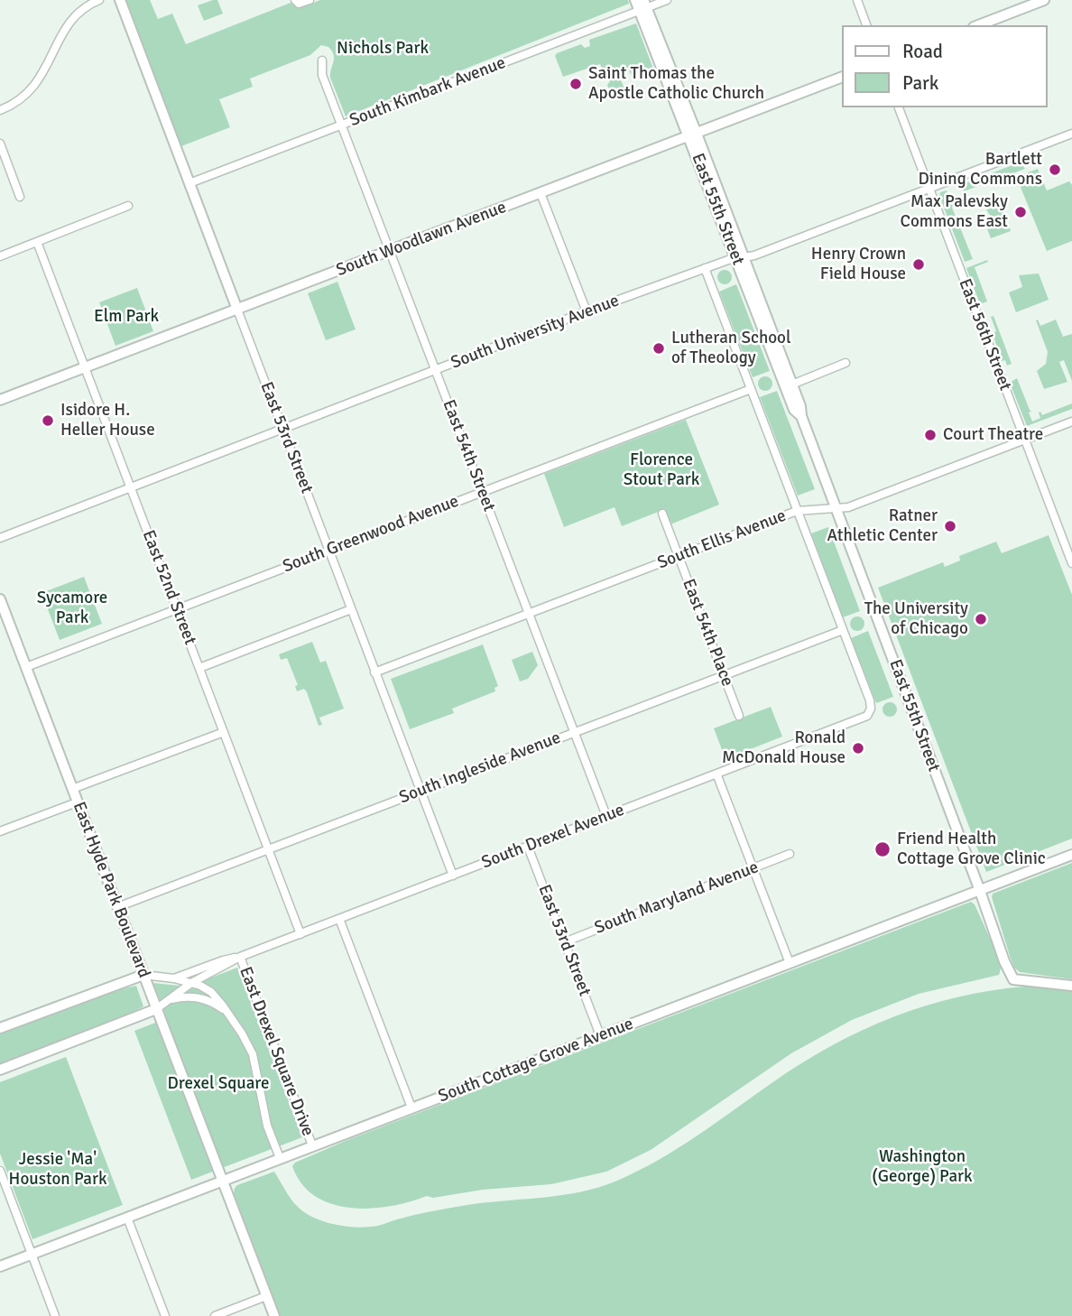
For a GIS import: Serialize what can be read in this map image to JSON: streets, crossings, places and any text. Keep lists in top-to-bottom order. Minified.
{"streets":{"street":["South Kimbark Avenue","East 55th Street","South Woodlawn Avenue","South University Avenue","East 56th Street","East 53rd Street","East 54th Street","South Greenwood Avenue","South Ellis Avenue","East 52nd Street","East 54th Place","South Ingleside Avenue","South Drexel Avenue","East Hyde Park Boulevard","South Maryland Avenue","East Drexel Square Drive","South Cottage Grove Avenue"]},"crossings":[["South Kimbark Avenue","East 55th Street"],["South Kimbark Avenue","East 53rd Street"],["South Kimbark Avenue","East 54th Street"],["East 55th Street","South Woodlawn Avenue"],["East 55th Street","South University Avenue"],["East 55th Street","South Greenwood Avenue"],["East 55th Street","South Ellis Avenue"],["East 55th Street","South Ingleside Avenue"],["East 55th Street","South Drexel Avenue"],["East 55th Street","South Cottage Grove Avenue"],["South Woodlawn Avenue","East 53rd Street"],["South Woodlawn Avenue","East 54th Street"],["South Woodlawn Avenue","East 52nd Street"],["South University Avenue","East 56th Street"],["South University Avenue","East 53rd Street"],["South University Avenue","East 54th Street"],["South University Avenue","East 52nd Street"],["East 56th Street","South Ellis Avenue"],["East 53rd Street","South Greenwood Avenue"],["East 53rd Street","South Ellis Avenue"],["East 53rd Street","South Ingleside Avenue"],["East 53rd Street","South Drexel Avenue"],["East 53rd Street","South Maryland Avenue"],["East 53rd Street","South Cottage Grove Avenue"],["East 54th Street","South Greenwood Avenue"],["East 54th Street","South Ellis Avenue"],["East 54th Street","South Ingleside Avenue"],["East 54th Street","South Drexel Avenue"],["South Greenwood Avenue","East 52nd Street"],["South Greenwood Avenue","East Hyde Park Boulevard"],["South Ellis Avenue","East 54th Place"],["East 52nd Street","South Ingleside Avenue"],["East 52nd Street","South Drexel Avenue"],["East 54th Place","South Ingleside Avenue"],["South Ingleside Avenue","East Hyde Park Boulevard"],["South Drexel Avenue","East Hyde Park Boulevard"],["South Drexel Avenue","East Drexel Square Drive"],["East Hyde Park Boulevard","South Cottage Grove Avenue"],["East Drexel Square Drive","South Cottage Grove Avenue"]],"parks":["Nichols Park","Elm Park","Florence Stout Park","Sycamore Park","Drexel Square","Washington (George) Park","Jessie 'Ma' Houston Park"],"places":["Saint Thomas the Apostle Catholic Church","Bartlett Dining Commons","Max Palevsky Commons East","Henry Crown Field House","Lutheran School of Theology","Isidore H. Heller House","Court Theatre","Ratner Athletic Center","The University of Chicago","Ronald McDonald House","Friend Health Cottage Grove Clinic"],"legend":["Road","Park"]}
